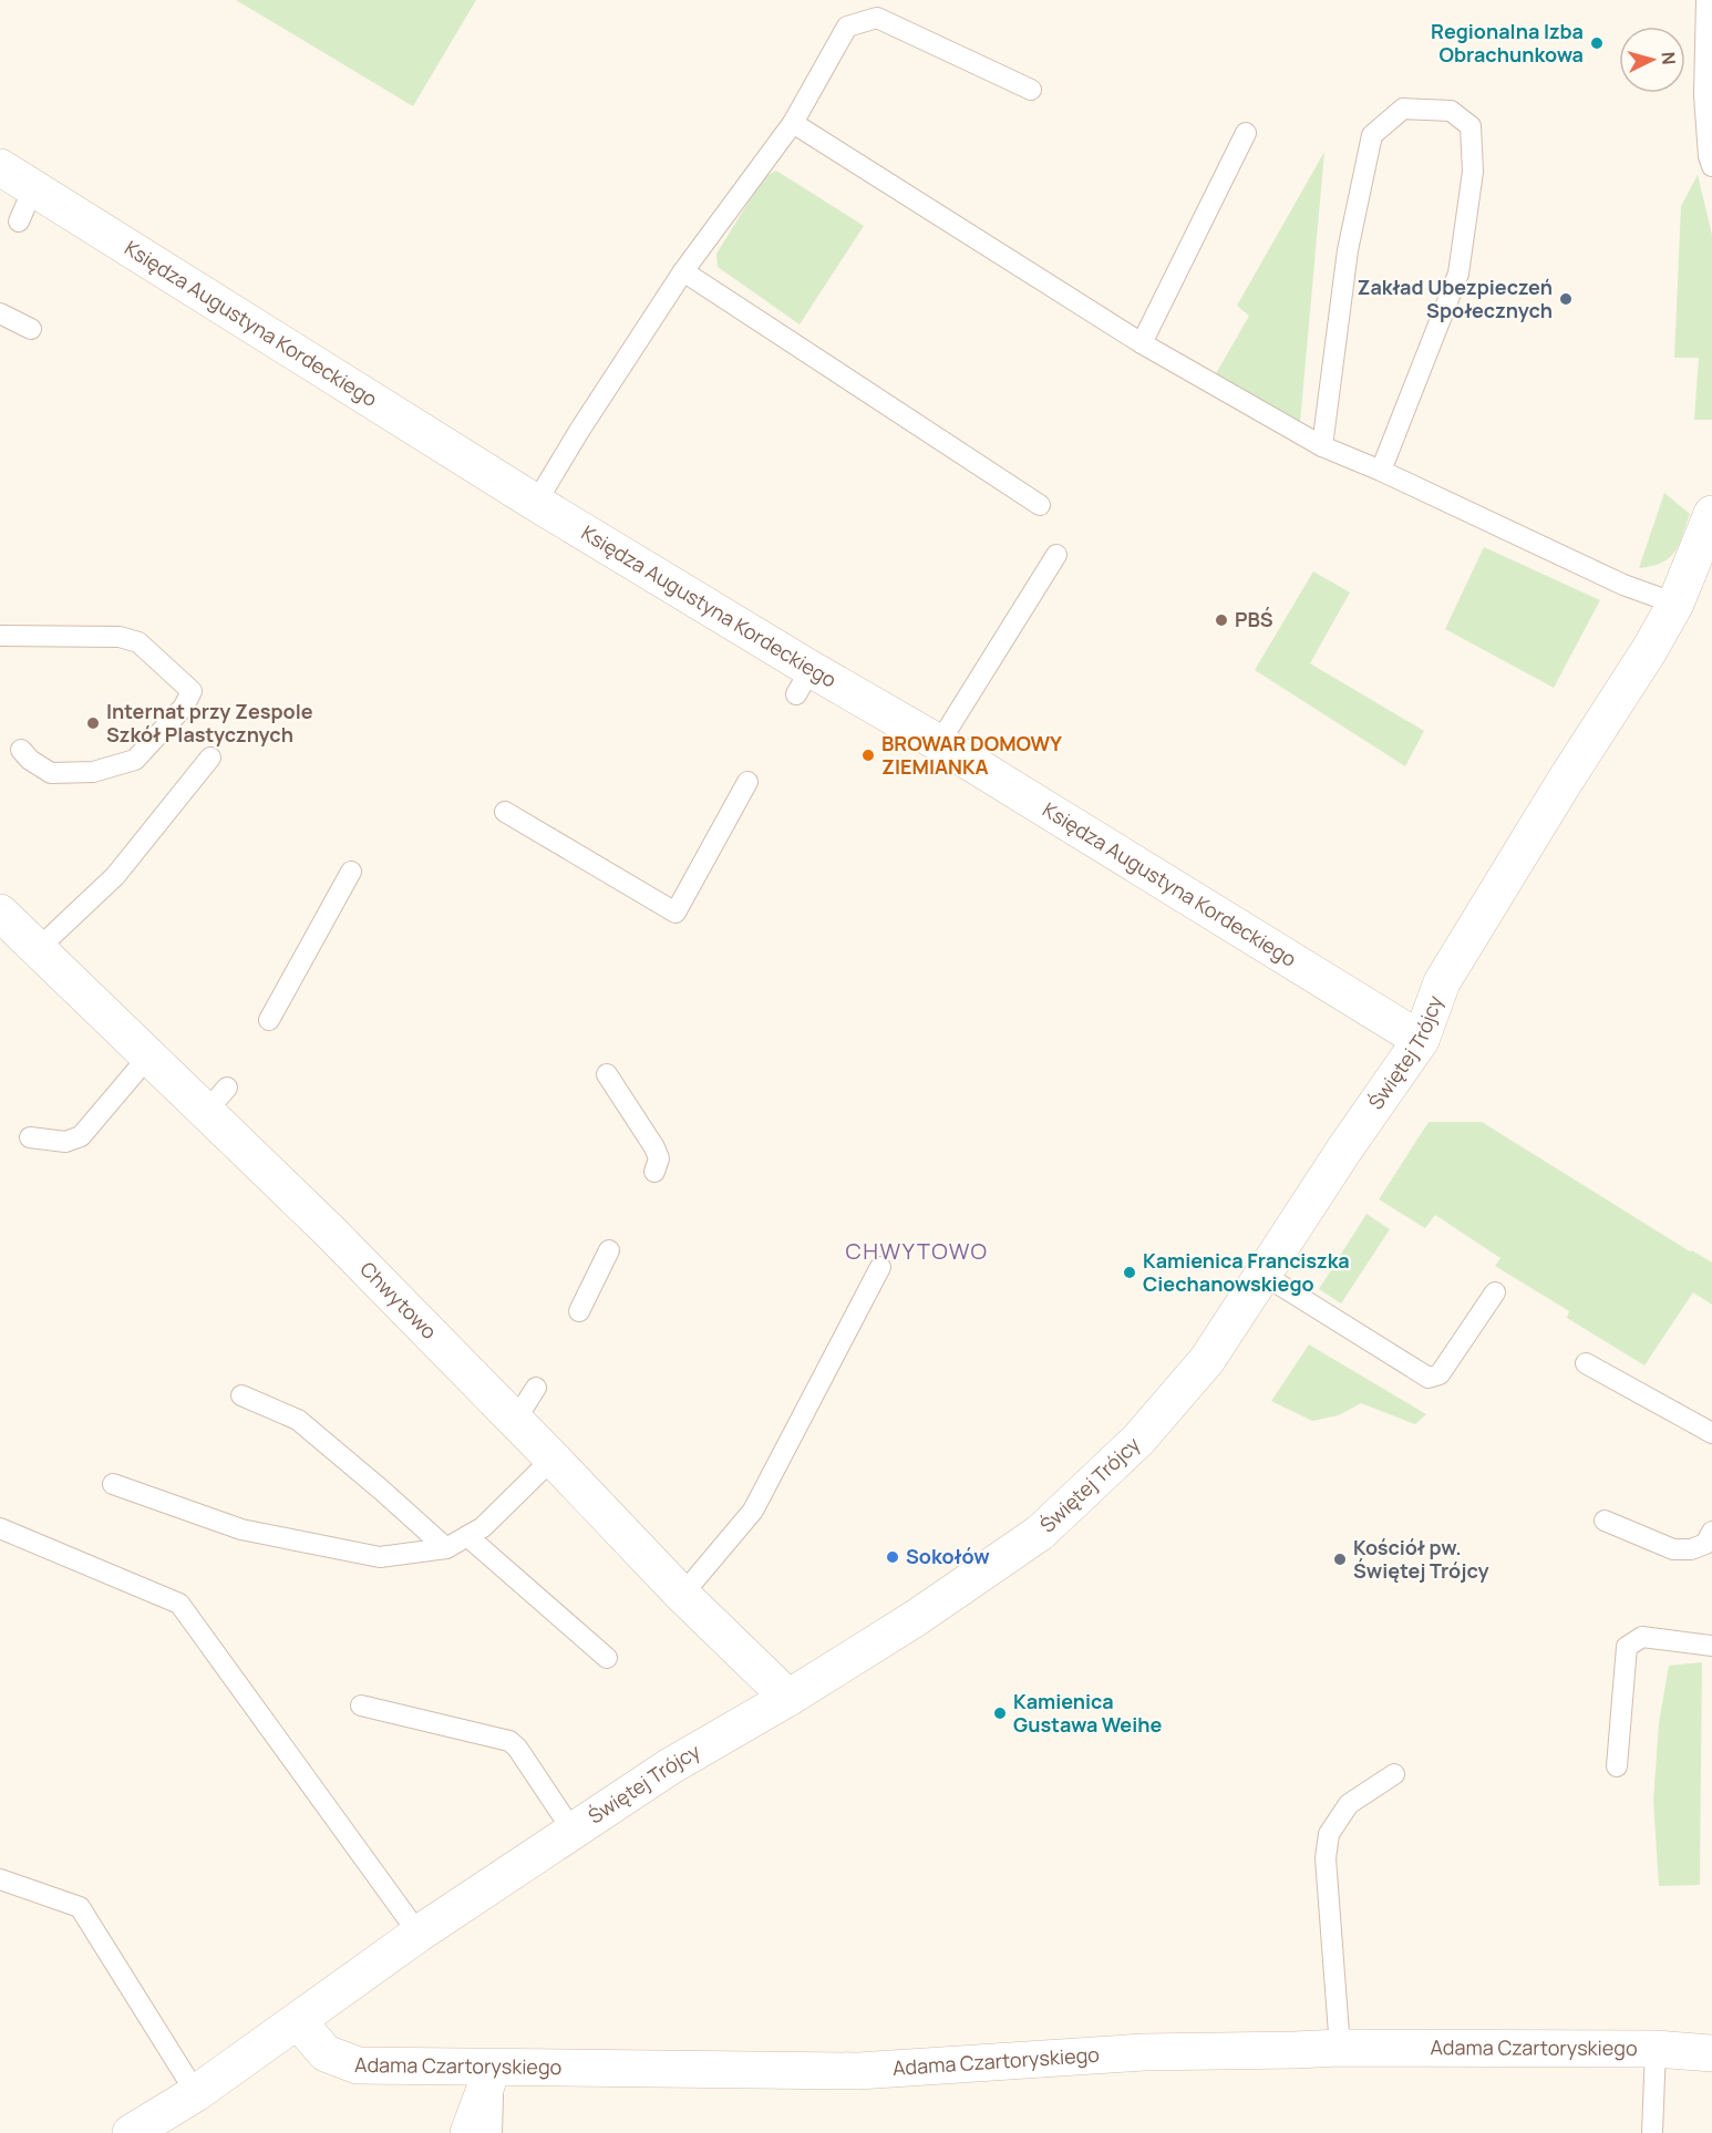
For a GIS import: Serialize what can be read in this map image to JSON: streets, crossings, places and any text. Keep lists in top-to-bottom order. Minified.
{"streets":{"street":["Księdza Augustyna Kordeckiego","Świętej Trójcy","Chwytowo","Adama Czartoryskiego"]},"crossings":[["Księdza Augustyna Kordeckiego","Świętej Trójcy"],["Świętej Trójcy","Chwytowo"],["Świętej Trójcy","Adama Czartoryskiego"]],"districts":["CHWYTOWO"],"places":["Regionalna Izba Obrachunkowa","Zakład Ubezpieczeń Społecznych","PBŚ","Internat przy Zespole Szkół Plastycznych","BROWAR DOMOWY ZIEMIANKA","Kamienica Franciszka Ciechanowskiego","Sokołów","Kościół pw. Świętej Trójcy","Kamienica Gustawa Weihe"],"north":"right"}
